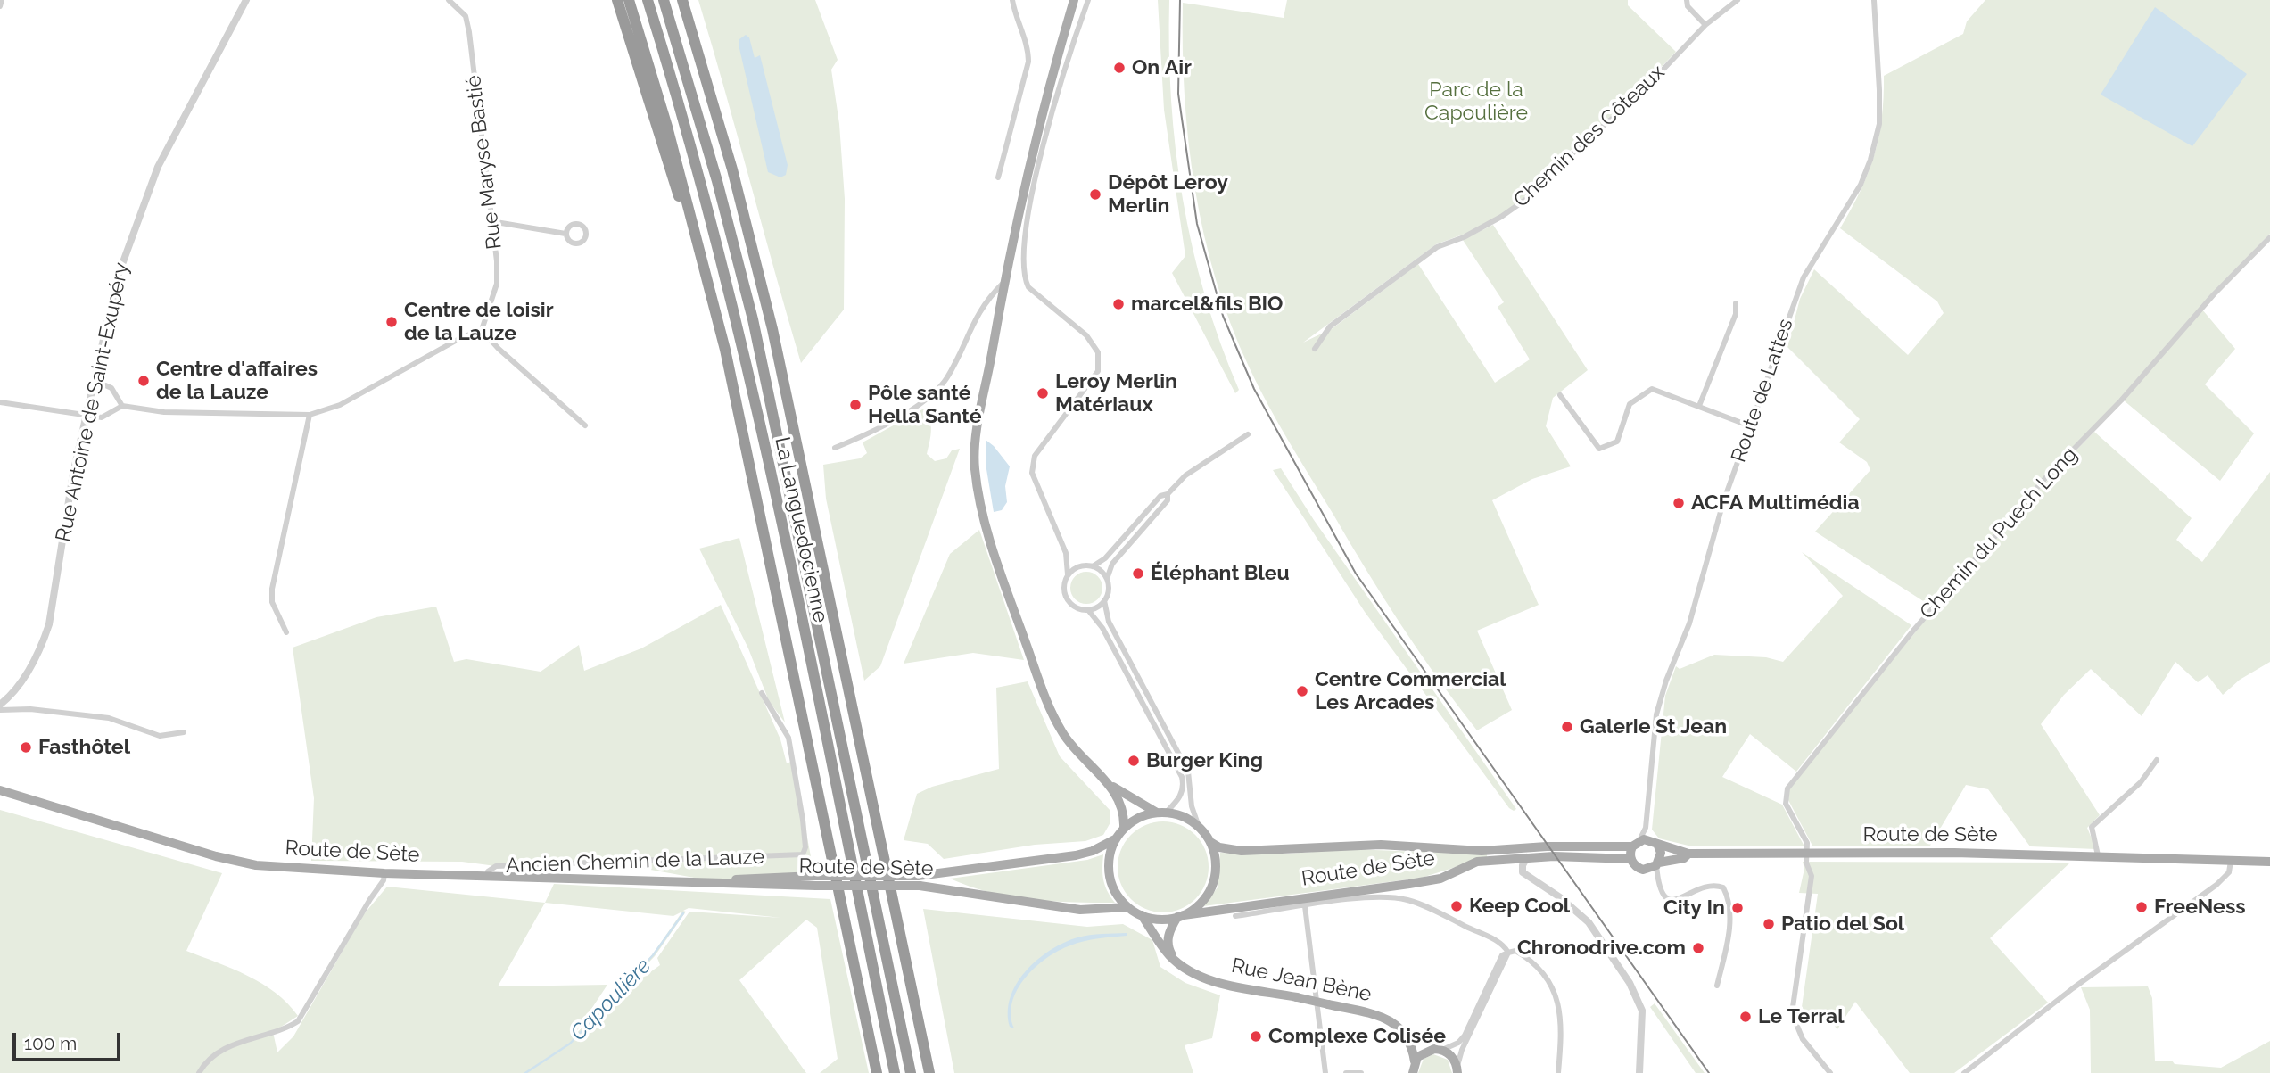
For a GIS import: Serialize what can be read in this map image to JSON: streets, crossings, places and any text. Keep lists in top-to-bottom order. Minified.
{"streets":{"highway":["La Languedocienne"],"main road":["Route de Sète","Rue Jean Bène"],"street":["Chemin des Côteaux","Rue Maryse Bastié","Route de Lattes","Rue Antoine de Saint-Exupéry","Chemin du Puech Long","Ancien Chemin de la Lauze"]},"crossings":[["Route de Lattes","Route de Sète"],["Chemin du Puech Long","Route de Sète"],["Route de Sète","Ancien Chemin de la Lauze"],["Route de Sète","Rue Jean Bène"]],"water":["Capoulière"],"parks":["Parc de la Capoulière"],"places":["On Air","Dépôt Leroy Merlin","marcel&fils BIO","Centre de loisir de la Lauze","Centre d'affaires de la Lauze","Leroy Merlin Matériaux","Pôle santé Hella Santé","ACFA Multimédia","Éléphant Bleu","Centre Commercial Les Arcades","Galerie St Jean","Fasthôtel","Burger King","Keep Cool","FreeNess","City In","Patio del Sol","Chronodrive.com","Le Terral","Complexe Colisée"],"scale_bar":"100 m"}
